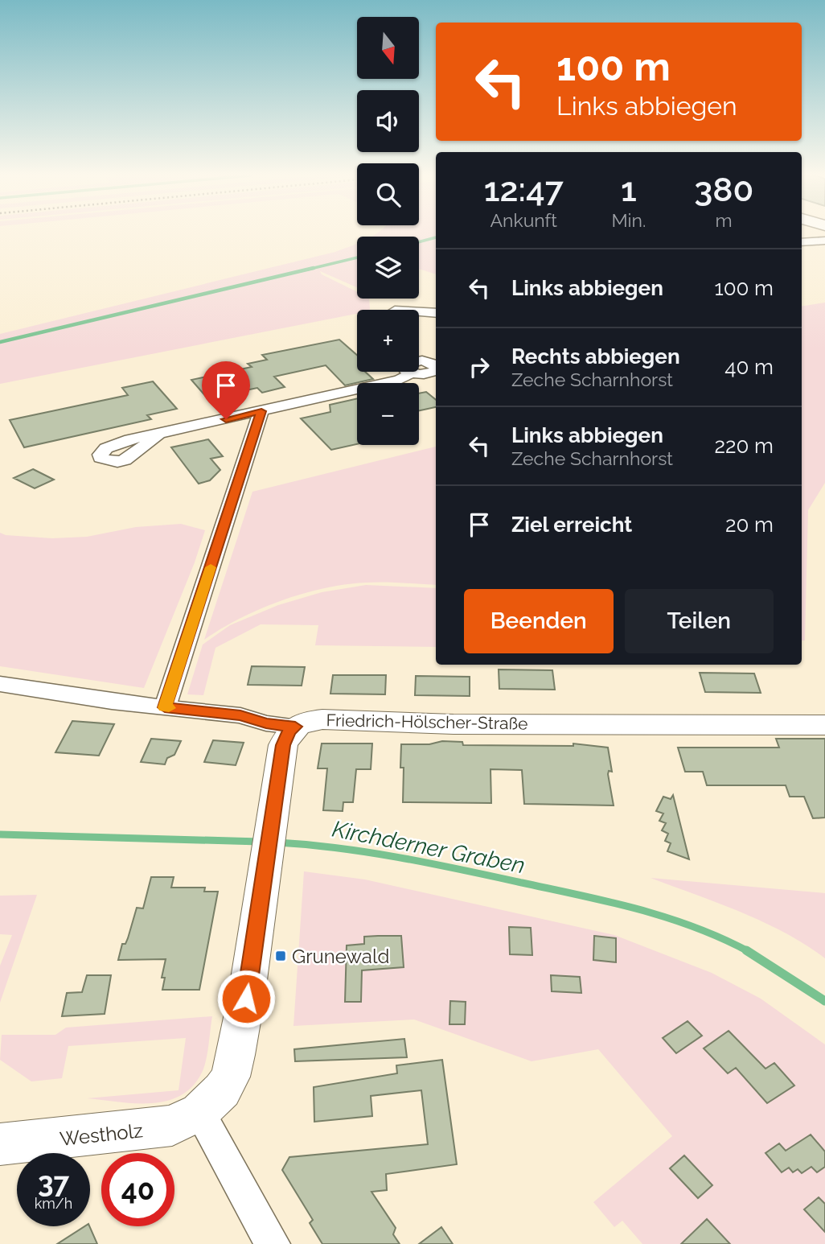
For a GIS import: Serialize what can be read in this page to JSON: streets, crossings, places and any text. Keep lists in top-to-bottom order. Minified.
{"streets":{"street":["Friedrich-Hölscher-Straße","Westholz"]},"water":["Kirchderner Graben"],"places":{"transit":["Grunewald"]},"north":"bottom","page":{"map_buttons":["+","−"],"turn":["100 m","Links abbiegen"],"eta":["12:47","Ankunft","1","Min.","380","m"],"list":[{"name":"Links abbiegen","value":"100 m"},{"name":"Rechts abbiegen","note":"Zeche Scharnhorst","value":"40 m"},{"name":"Links abbiegen","note":"Zeche Scharnhorst","value":"220 m"},{"name":"Ziel erreicht","value":"20 m"}],"buttons":["Beenden","Teilen"],"speed":"37 km/h","limit":"40"}}
